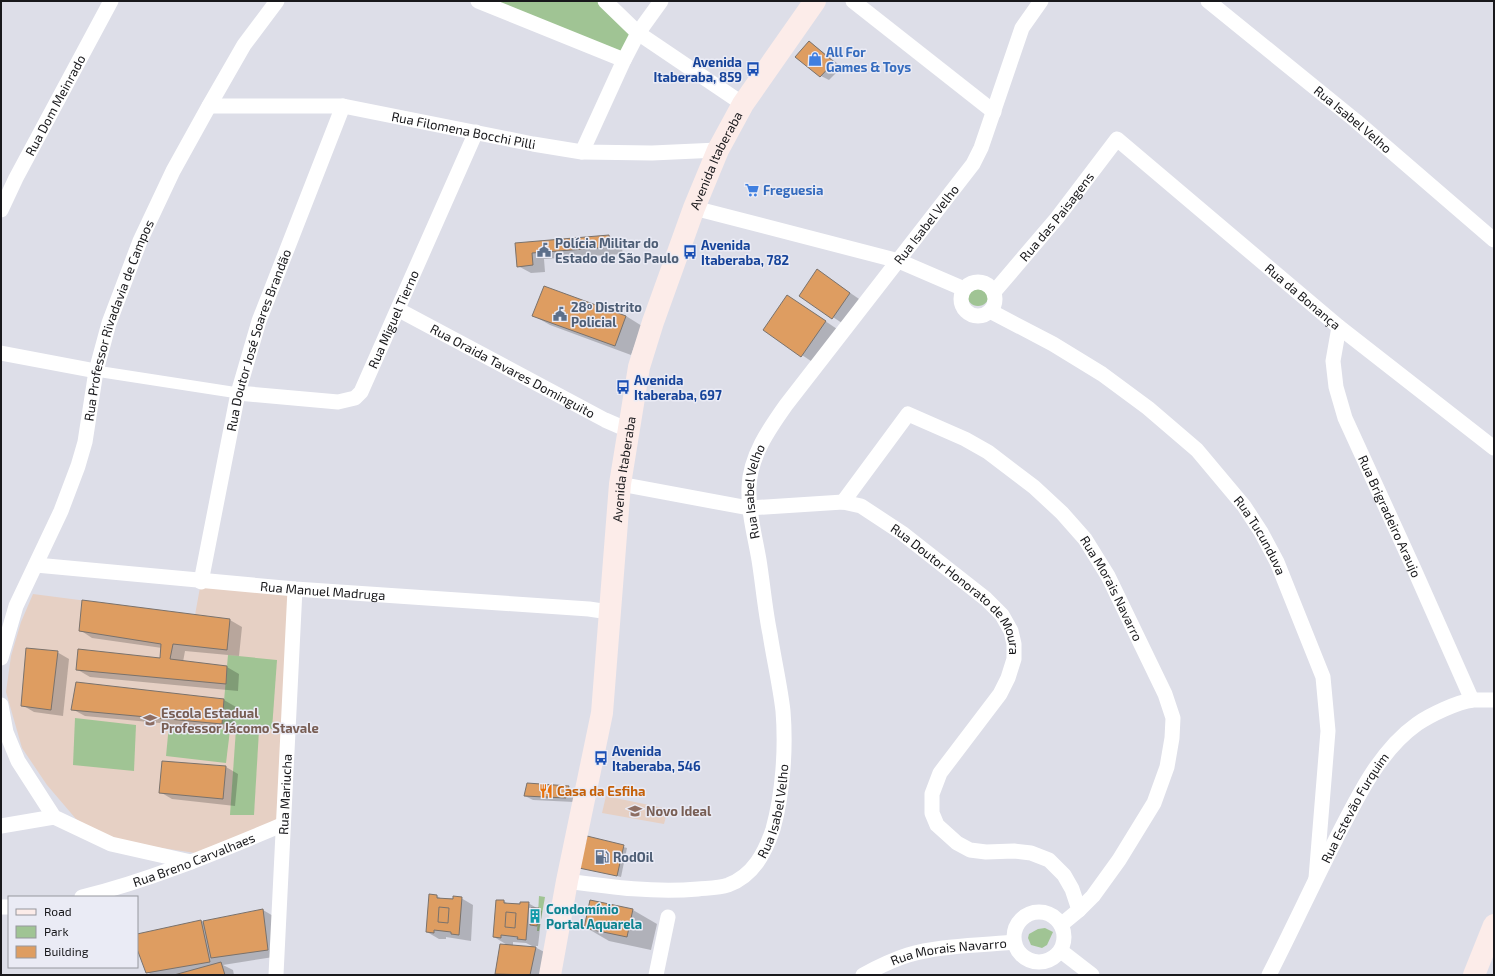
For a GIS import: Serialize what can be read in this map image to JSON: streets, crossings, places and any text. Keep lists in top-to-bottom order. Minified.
{"streets":{"main road":["Avenida Itaberaba"],"street":["Rua Dom Meinrado","Rua Isabel Velho","Rua Filomena Bocchi Pilli","Rua das Paisagens","Rua da Bonança","Rua Miguel Tierno","Rua Professor Rivadavia de Campos","Rua Doutor José Soares Brandão","Rua Oraida Tavares Dominguito","Rua Brigradeiro Araujo","Rua Tucunduva","Rua Morais Navarro","Rua Manuel Madruga","Rua Doutor Honorato de Moura","Rua Mariucha","Rua Estevão Furquim","Rua Breno Carvalhaes"]},"crossings":[["Rua Isabel Velho","Avenida Itaberaba"],["Rua Isabel Velho","Rua Doutor Honorato de Moura"],["Rua Filomena Bocchi Pilli","Avenida Itaberaba"],["Rua Filomena Bocchi Pilli","Rua Miguel Tierno"],["Rua Filomena Bocchi Pilli","Rua Professor Rivadavia de Campos"],["Rua Filomena Bocchi Pilli","Rua Doutor José Soares Brandão"],["Avenida Itaberaba","Rua Oraida Tavares Dominguito"],["Avenida Itaberaba","Rua Manuel Madruga"],["Avenida Itaberaba","Rua Doutor Honorato de Moura"],["Rua das Paisagens","Rua da Bonança"],["Rua das Paisagens","Rua Tucunduva"],["Rua da Bonança","Rua Brigradeiro Araujo"],["Rua Miguel Tierno","Rua Doutor José Soares Brandão"],["Rua Miguel Tierno","Rua Oraida Tavares Dominguito"],["Rua Professor Rivadavia de Campos","Rua Manuel Madruga"],["Rua Doutor José Soares Brandão","Rua Manuel Madruga"],["Rua Brigradeiro Araujo","Rua Estevão Furquim"],["Rua Tucunduva","Rua Estevão Furquim"],["Rua Morais Navarro","Rua Doutor Honorato de Moura"],["Rua Manuel Madruga","Rua Mariucha"],["Rua Mariucha","Rua Breno Carvalhaes"]],"places":{"shop":["All For Games & Toys"],"bus stop":["Avenida Itaberaba, 859","Avenida Itaberaba, 782","Avenida Itaberaba, 697","Avenida Itaberaba, 546"],"supermarket":["Freguesia"],"public building":["Polícia Militar do Estado de São Paulo","28º Distrito Policial"],"school or university":["Escola Estadual Professor Jácomo Stavale","Novo Ideal"],"restaurant":["Casa da Esfiha"],"fuel station":["RodOil"],"building":["Condomínio Portal Aquarela"]},"legend":["Road","Park","Building"]}
